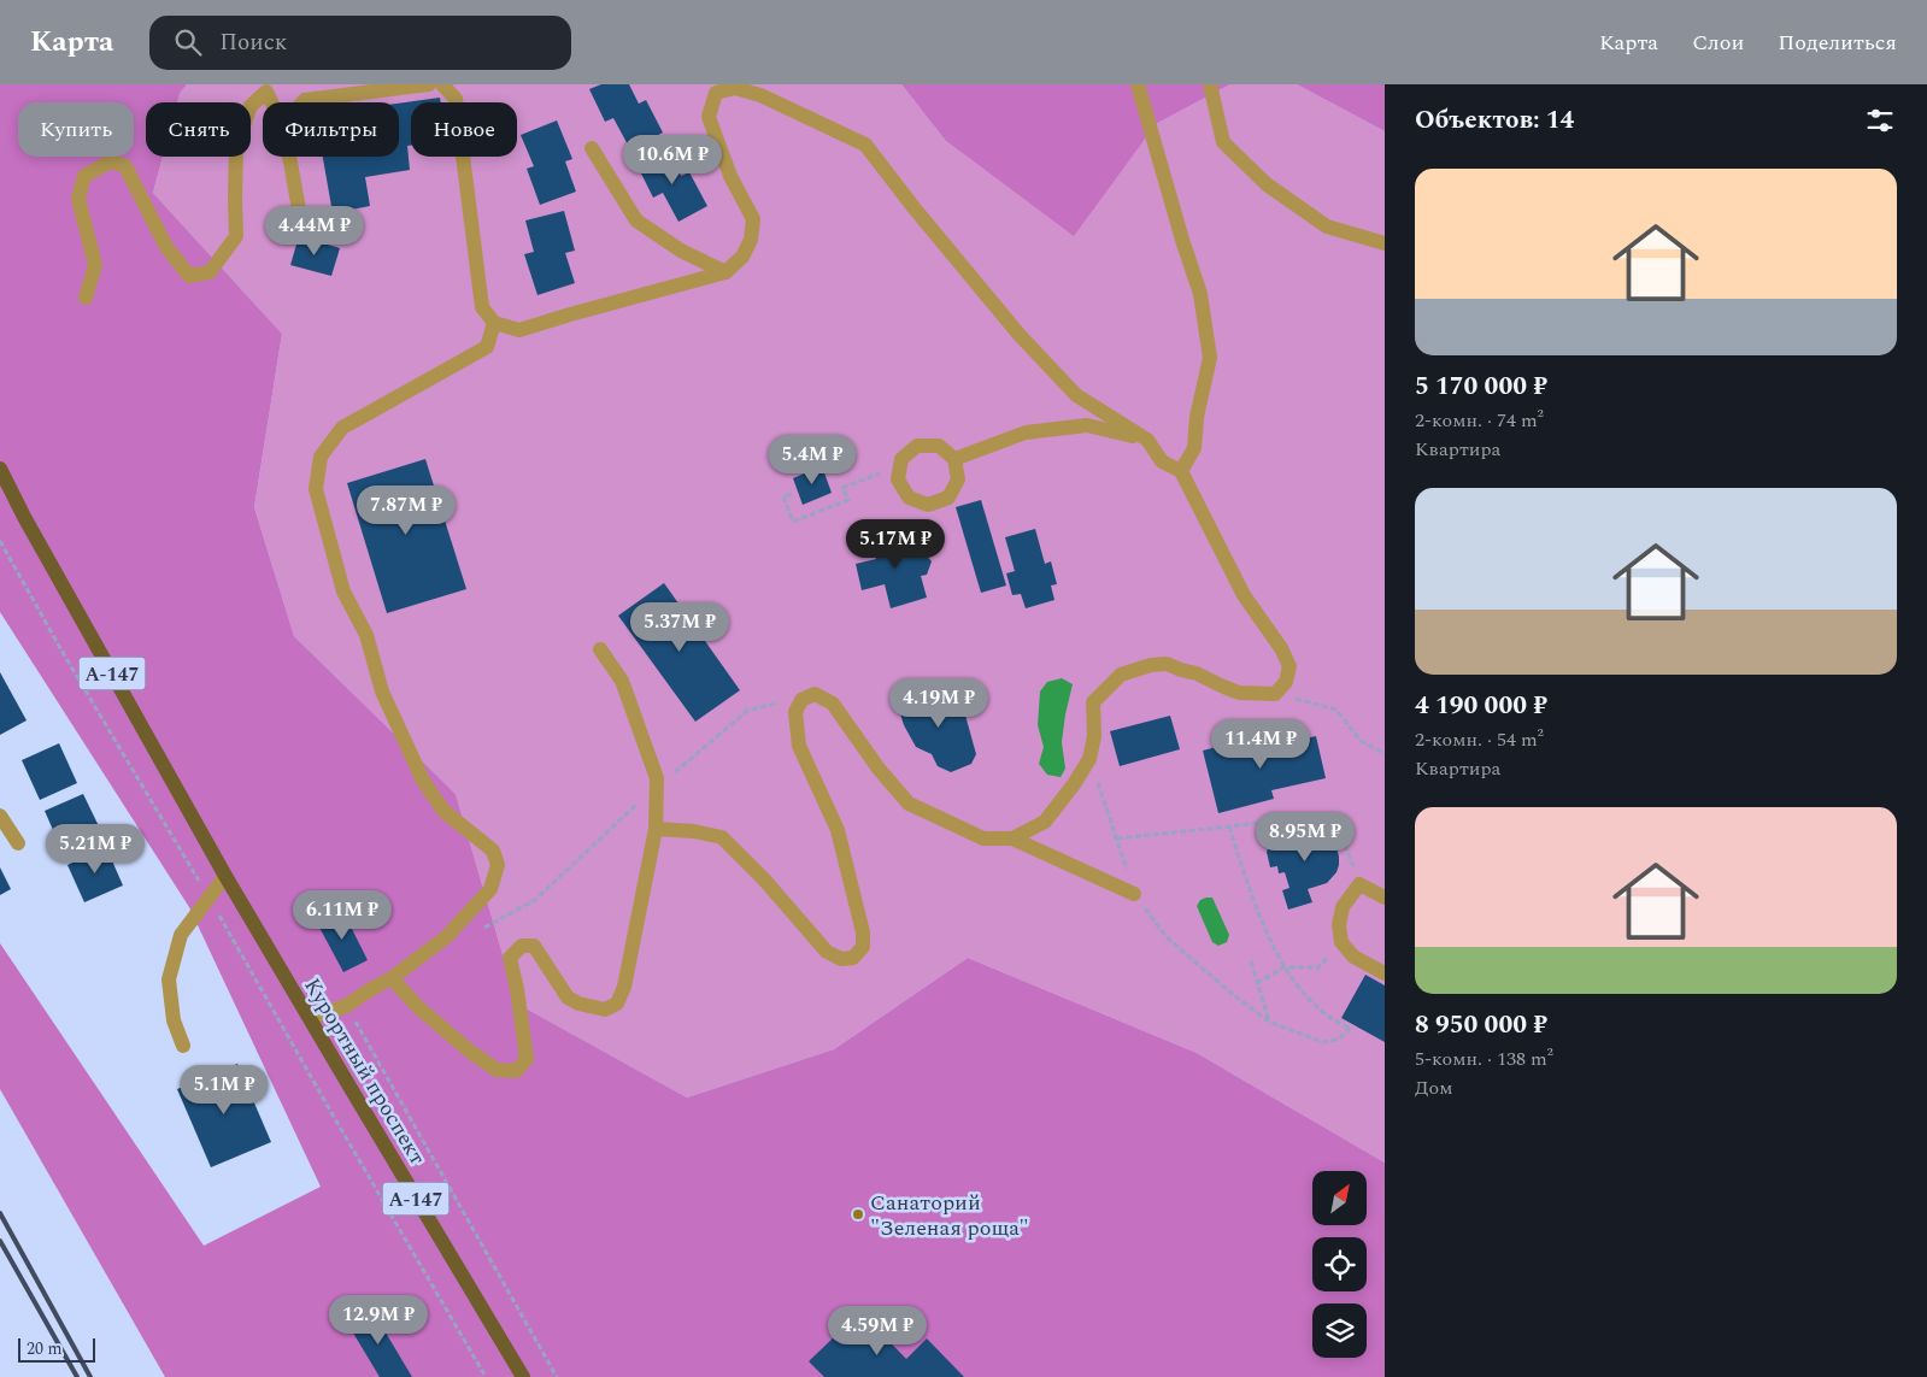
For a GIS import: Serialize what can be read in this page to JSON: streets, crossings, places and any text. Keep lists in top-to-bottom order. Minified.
{"streets":{"main road":["А-147","Курортный проспект"]},"places":["Санаторий \"Зеленая роща\""],"scale_bar":"20 m","north":"top right","page":{"header":"Карта","search":"Поиск","nav":["Карта","Слои","Поделиться"],"heading":"Объектов: 14","chip":["Купить","Снять","Фильтры","Новое"],"price":["10.6M ₽","4.44M ₽","5.4M ₽","7.87M ₽","5.17M ₽","5.37M ₽","4.19M ₽","11.4M ₽","8.95M ₽","5.21M ₽","6.11M ₽","5.1M ₽","12.9M ₽","4.59M ₽"],"list":[{"name":"5 170 000 ₽","note":"2-комн. · 74 m² · Квартира"},{"name":"4 190 000 ₽","note":"2-комн. · 54 m² · Квартира"},{"name":"8 950 000 ₽","note":"5-комн. · 138 m² · Дом"}],"scale":"20 m"}}
